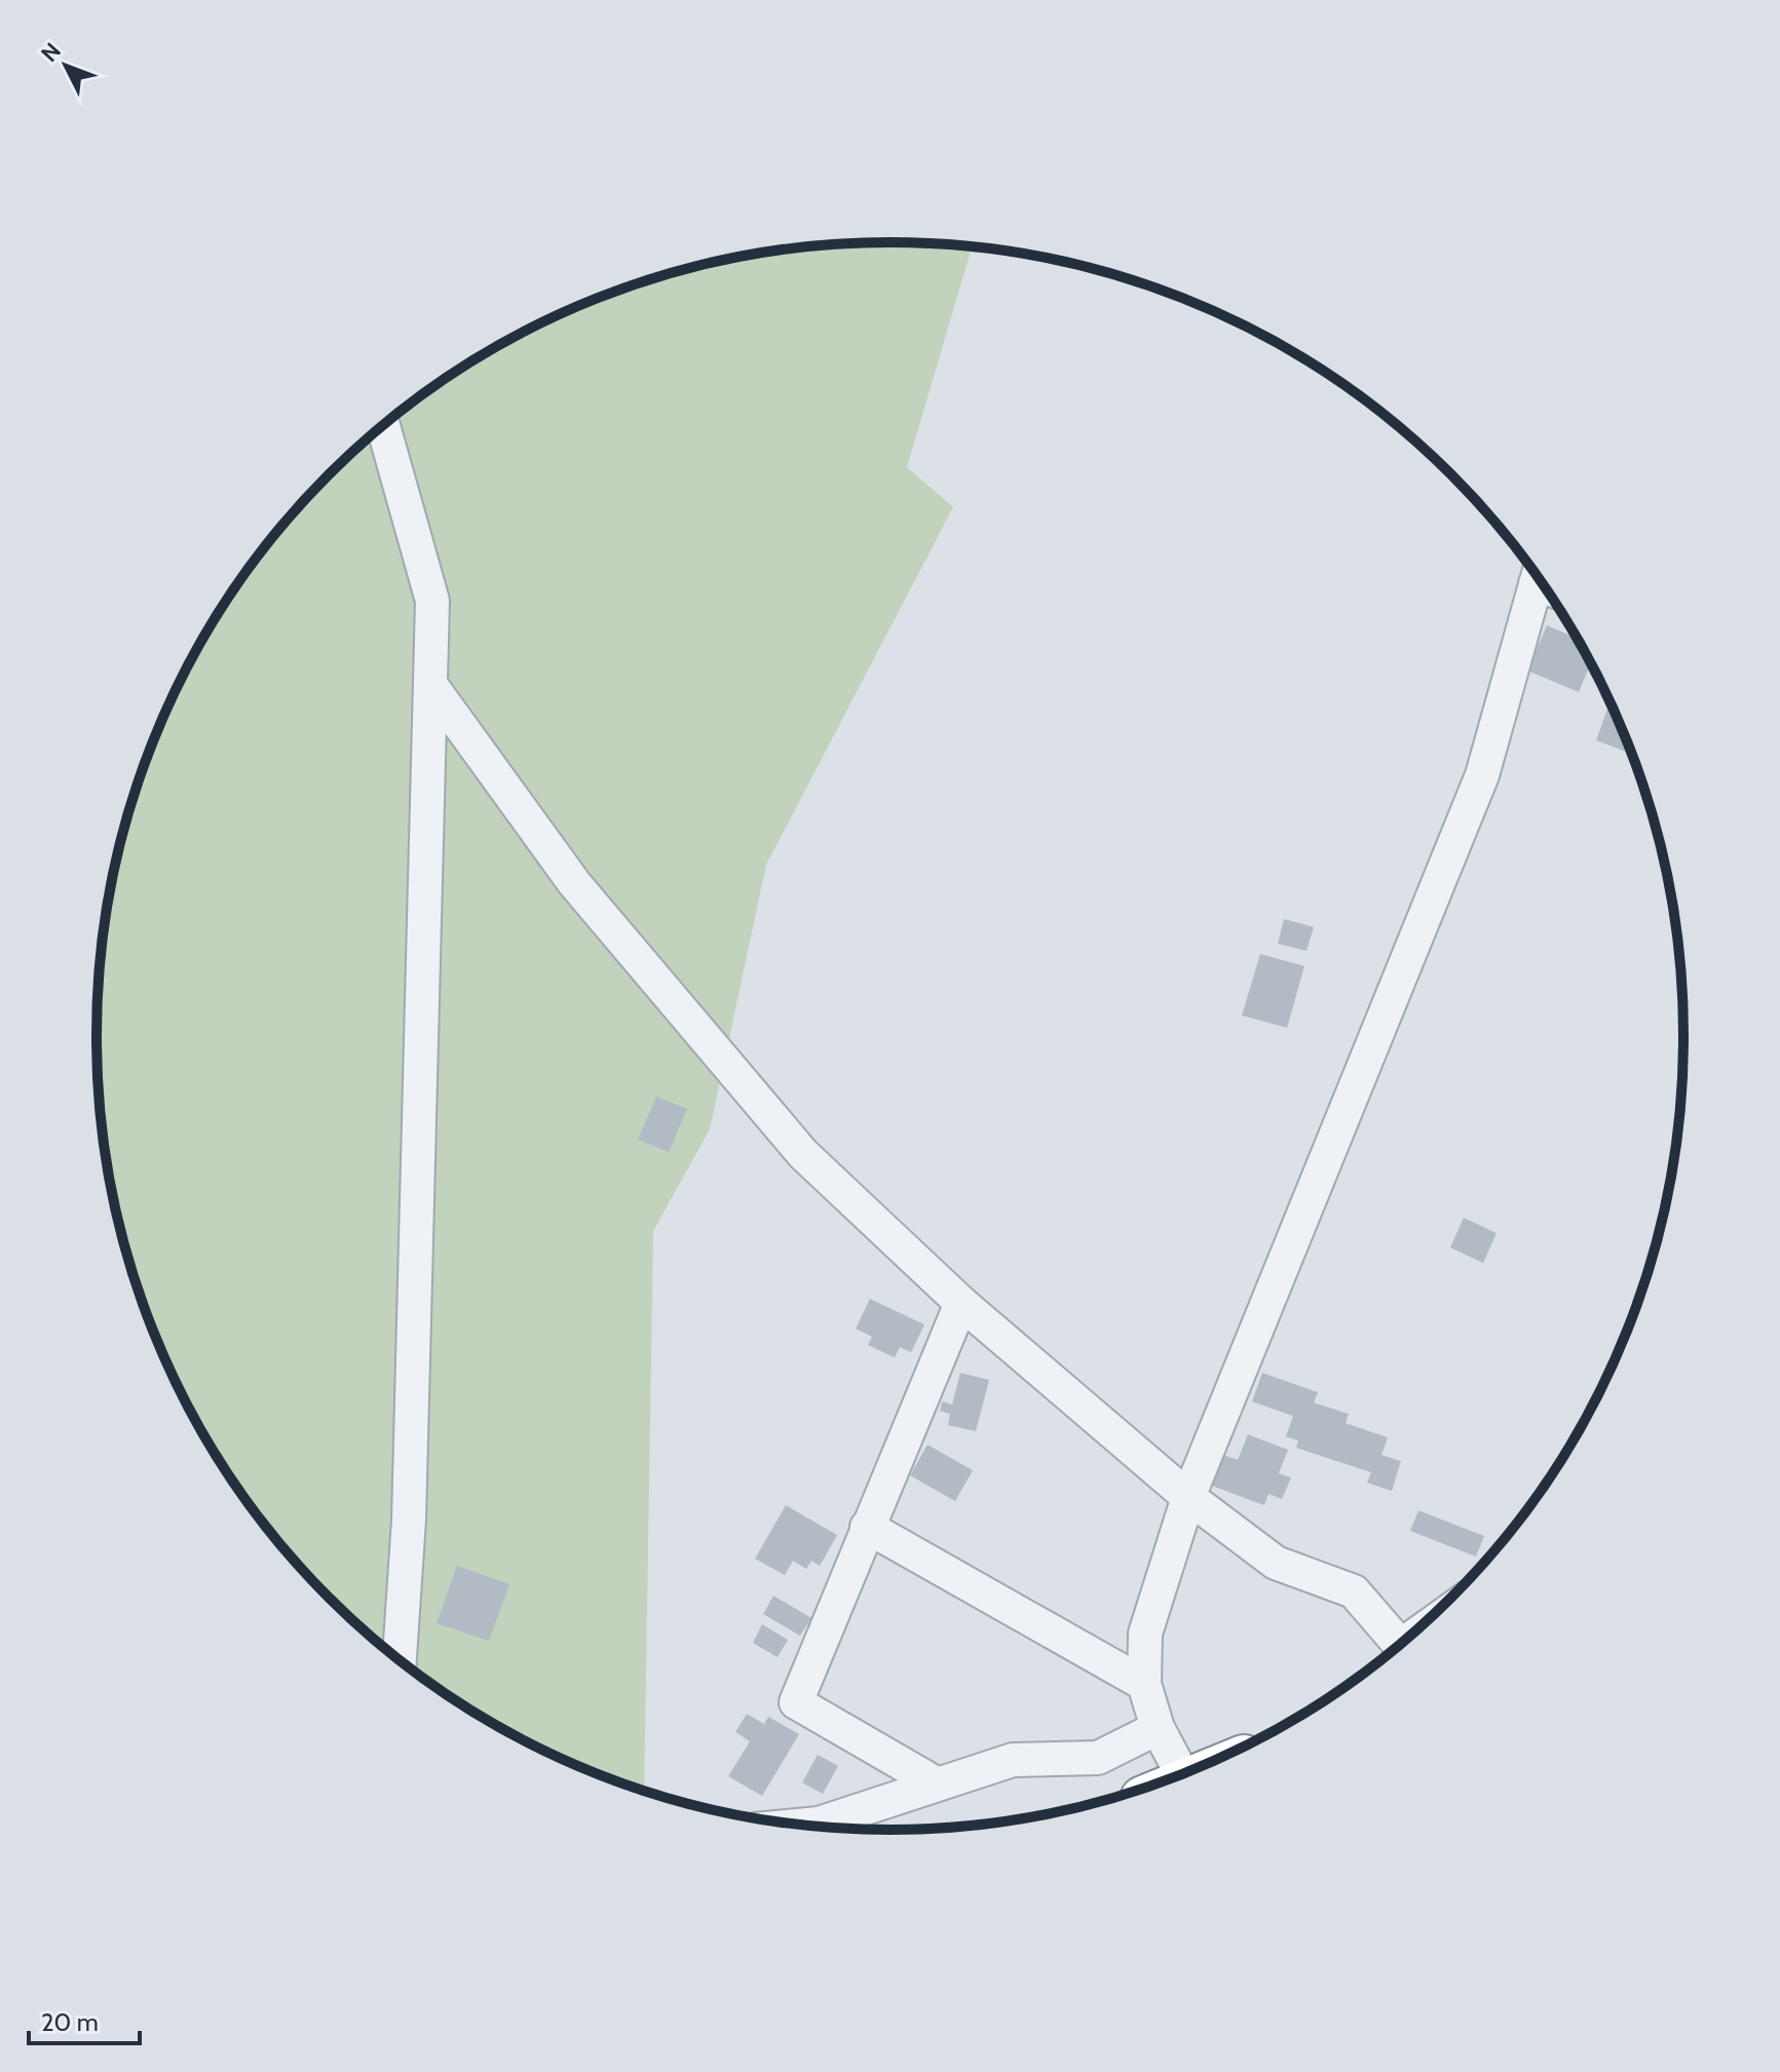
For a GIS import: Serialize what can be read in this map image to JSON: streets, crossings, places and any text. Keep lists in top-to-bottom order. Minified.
{"scale_bar":"20 m","north":"top left"}
